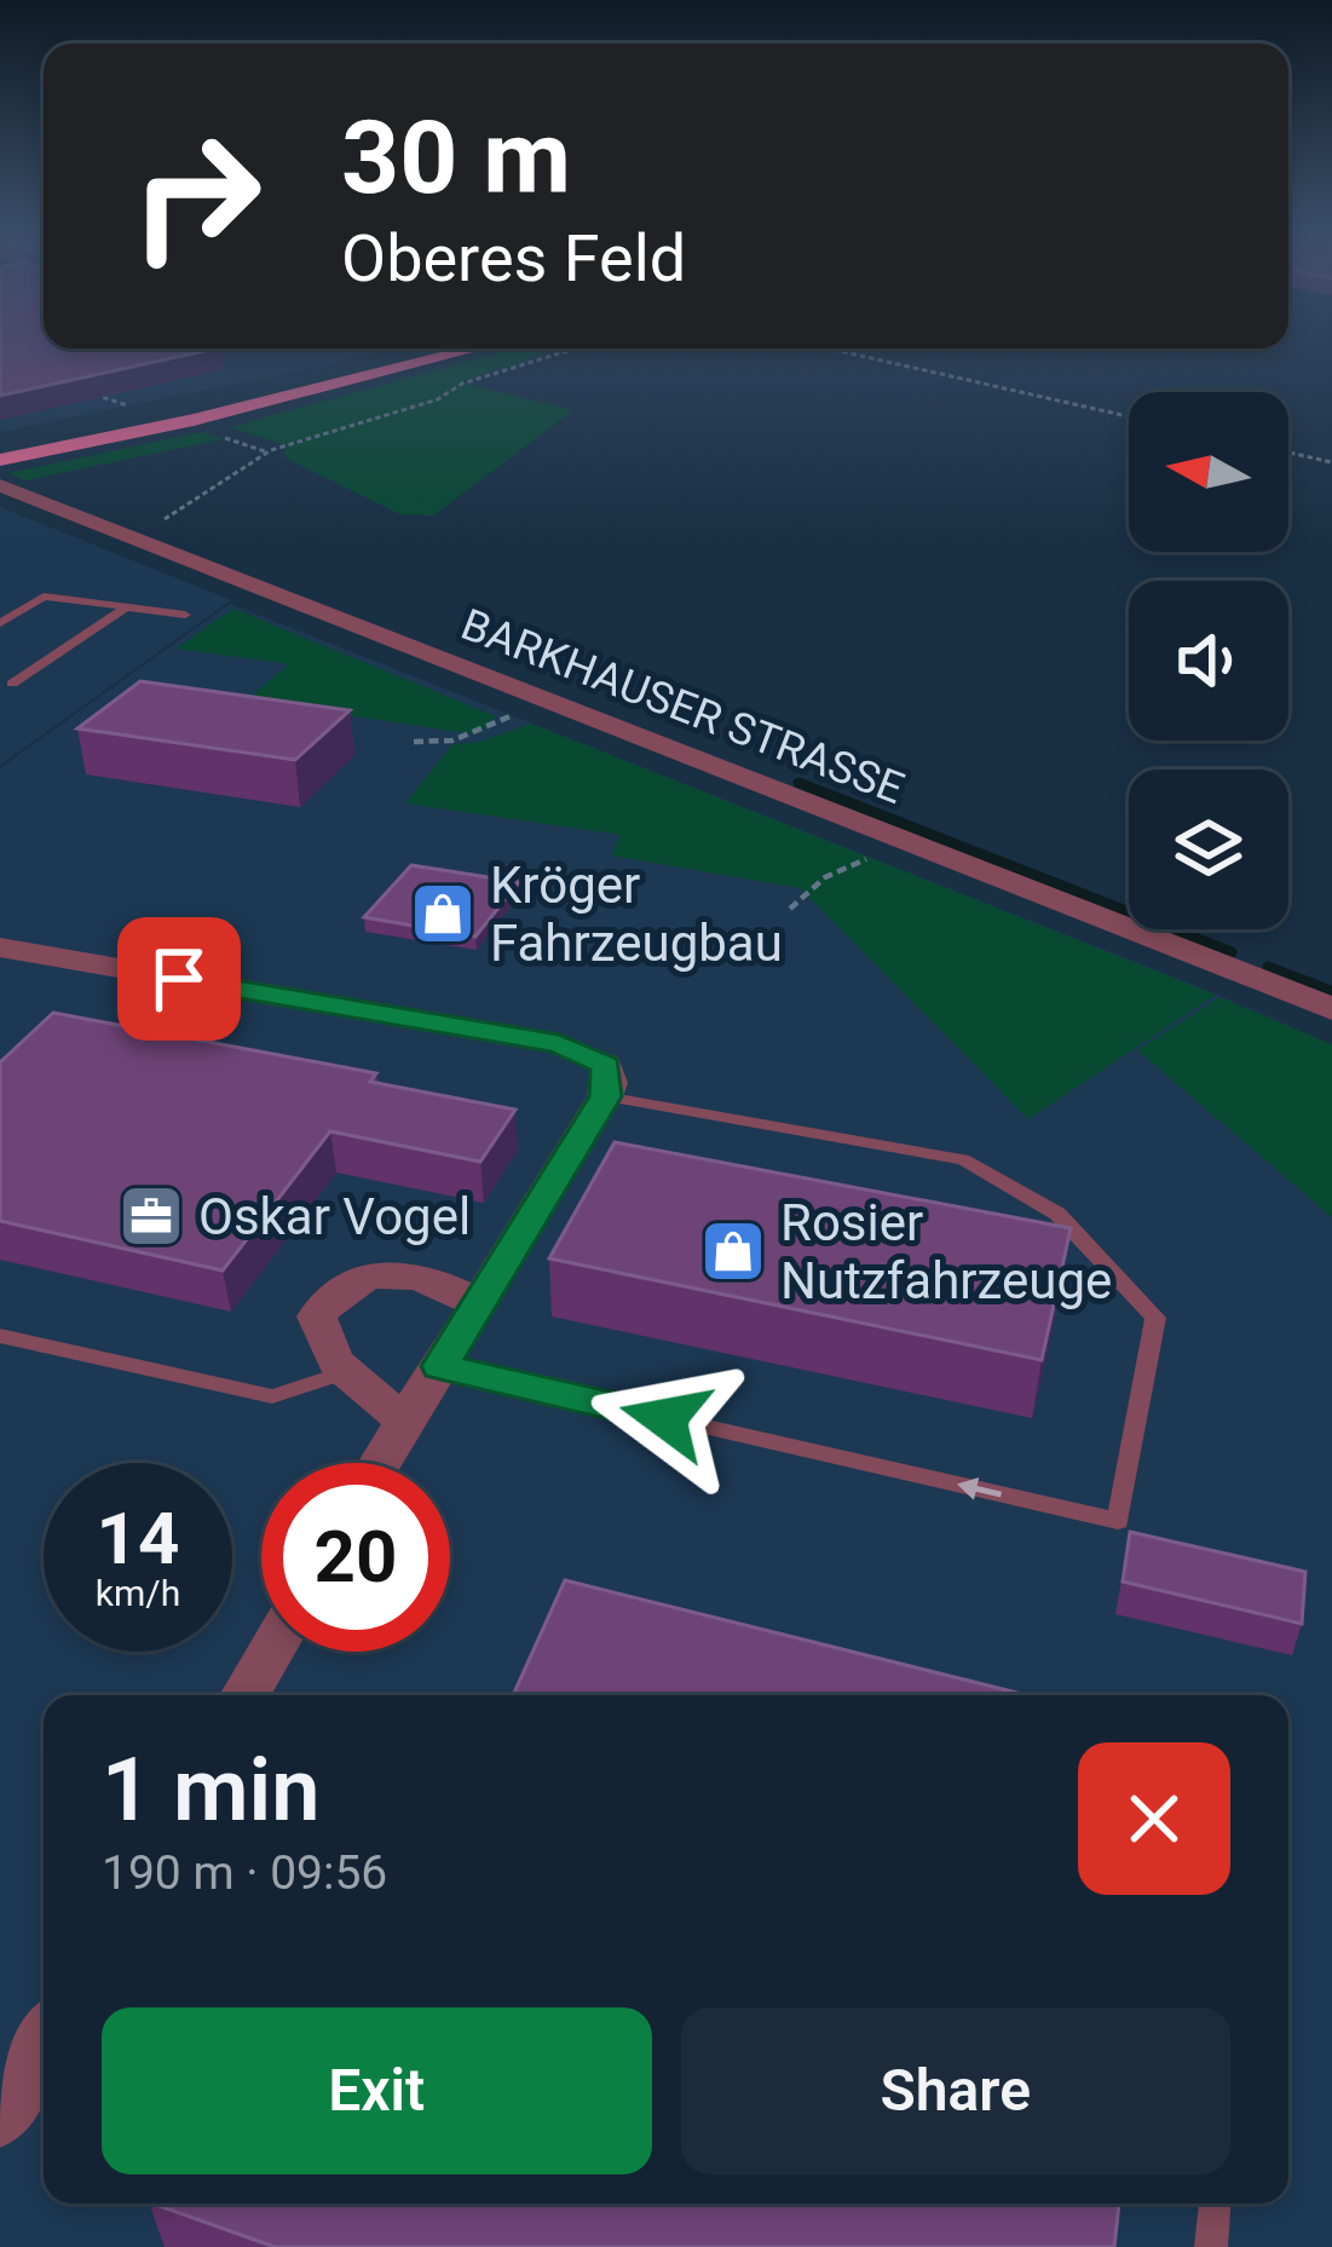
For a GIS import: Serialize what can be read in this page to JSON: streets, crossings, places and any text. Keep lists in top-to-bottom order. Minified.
{"streets":{"street":["BARKHAUSER STRASSE"]},"places":{"shop":["Kröger Fahrzeugbau","Rosier Nutzfahrzeuge"],"office":["Oskar Vogel"]},"north":"left","page":{"turn":["30 m","Oberes Feld"],"speed":"14 km/h","limit":"20","heading":["1 min","190 m · 09:56"],"buttons":["Exit","Share"]}}
